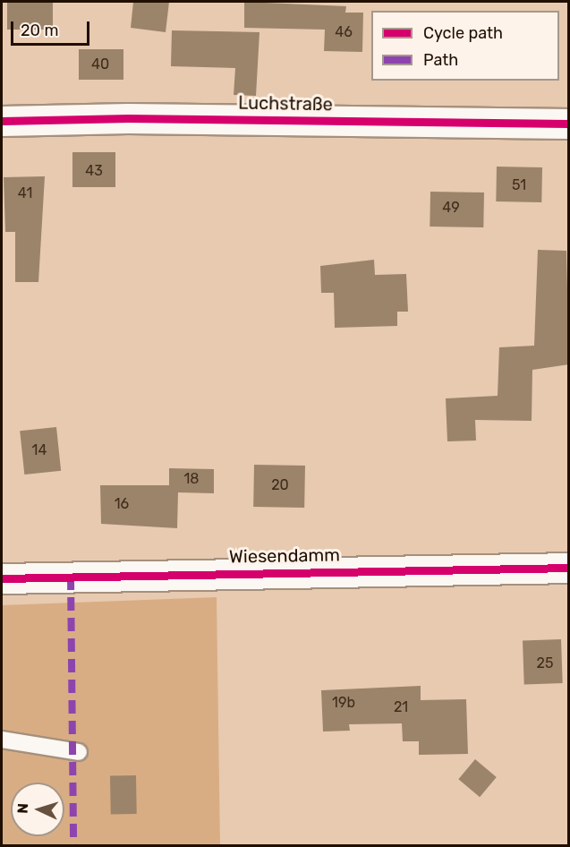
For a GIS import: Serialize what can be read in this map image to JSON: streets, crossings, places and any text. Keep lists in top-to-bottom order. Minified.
{"streets":{"street":["Luchstraße","Wiesendamm"]},"house_numbers":["46","40","43","51","41","49","14","18","20","16","25","19b","21"],"legend":["Cycle path","Path"],"scale_bar":"20 m","north":"left"}
